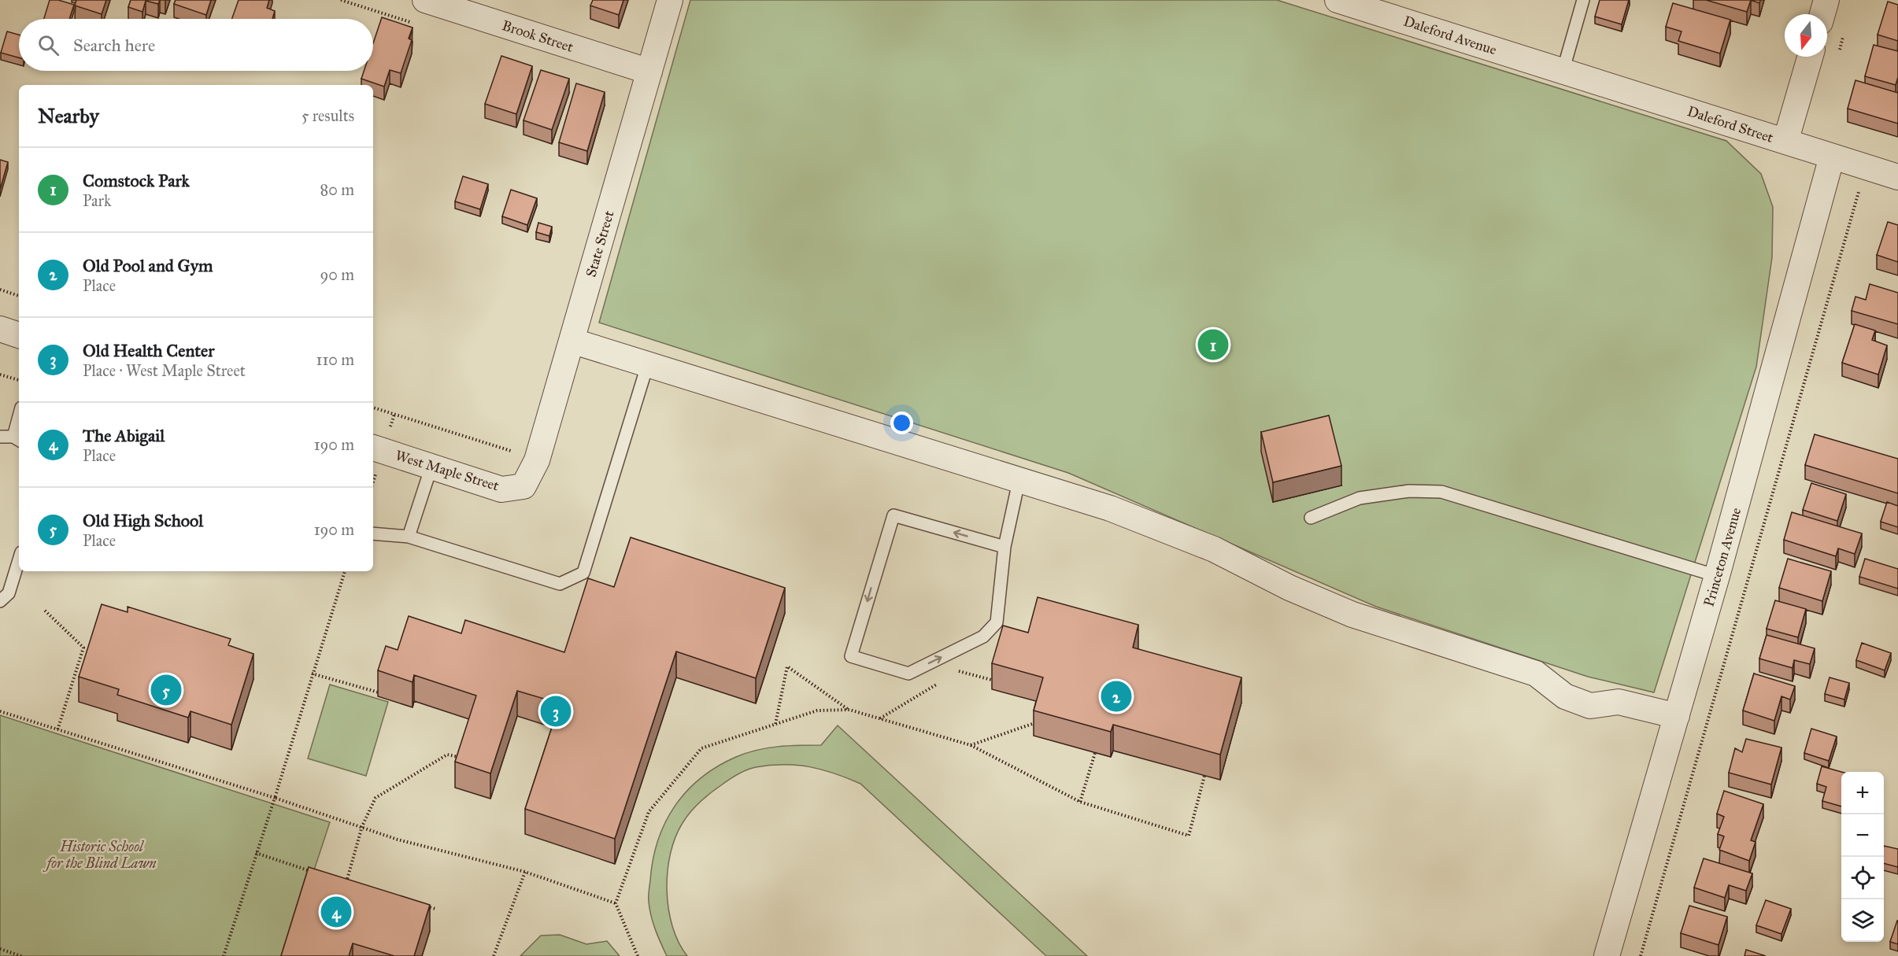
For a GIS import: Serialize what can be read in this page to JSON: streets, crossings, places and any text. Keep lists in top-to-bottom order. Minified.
{"streets":{"street":["Daleford Avenue","Brook Street","Daleford Street","State Street","West Maple Street","Princeton Avenue"]},"crossings":[["Daleford Avenue","Daleford Street"],["Brook Street","State Street"],["Daleford Street","Princeton Avenue"],["State Street","West Maple Street"]],"parks":["Historic School for the Blind Lawn"],"north":"bottom","page":{"search":"Search here","heading":["Nearby","5 results"],"list":[{"mark":"1","name":"Comstock Park","note":"Park","value":"80 m"},{"mark":"2","name":"Old Pool and Gym","note":"Place","value":"90 m"},{"mark":"3","name":"Old Health Center","note":"Place · West Maple Street","value":"110 m"},{"mark":"4","name":"The Abigail","note":"Place","value":"190 m"},{"mark":"5","name":"Old High School","note":"Place","value":"190 m"}],"pins":["1","5","2","3","4"],"map_buttons":["+","−"]}}
